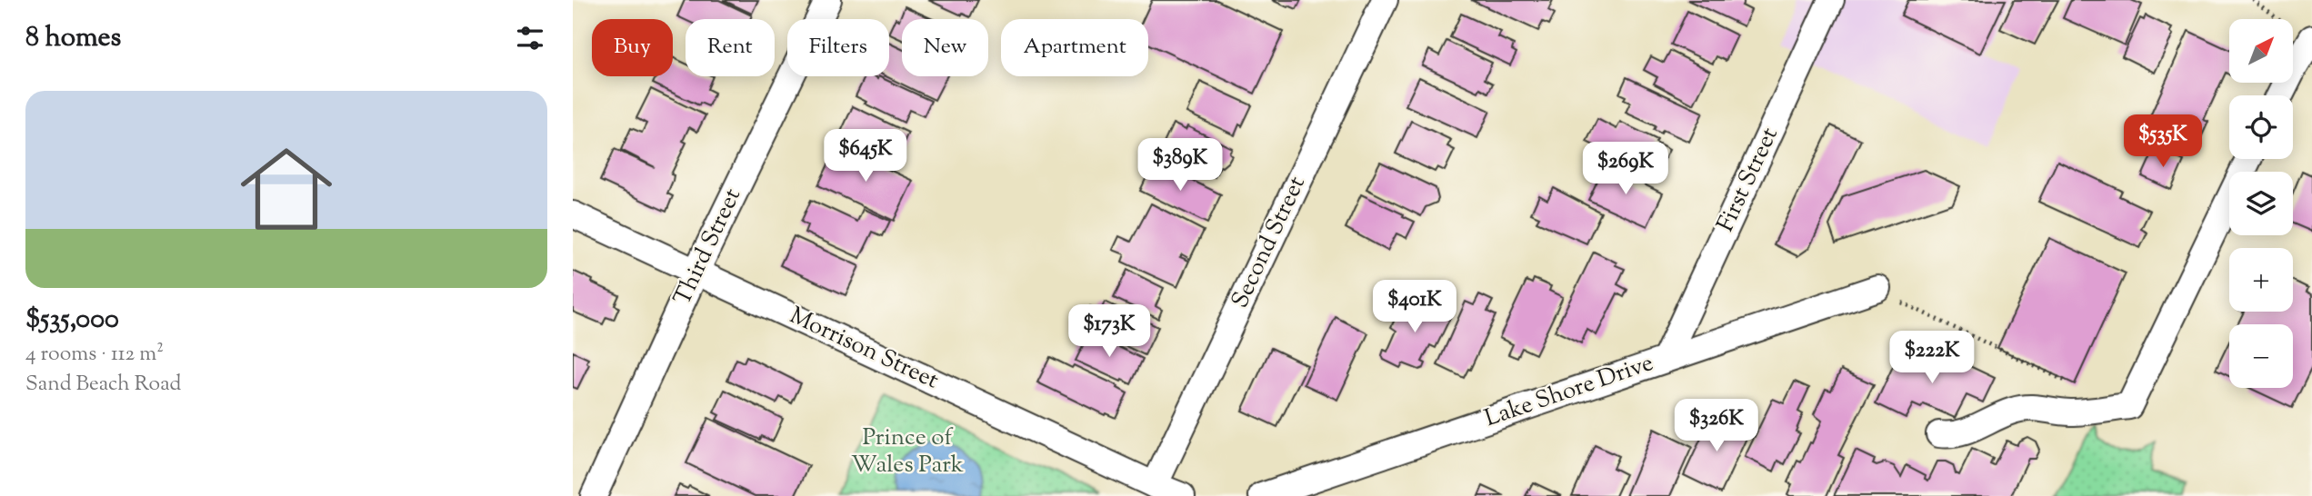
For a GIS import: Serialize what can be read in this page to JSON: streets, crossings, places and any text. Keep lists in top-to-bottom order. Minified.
{"streets":{"street":["First Street","Second Street","Third Street","Morrison Street","Lake Shore Drive"]},"crossings":[["First Street","Lake Shore Drive"],["Second Street","Morrison Street"],["Third Street","Morrison Street"]],"parks":["Prince of Wales Park"],"north":"top right","page":{"heading":"8 homes","map_buttons":["+","−"],"chip":["Buy","Rent","Filters","New","Apartment"],"list":[{"name":"$535,000","note":"4 rooms · 112 m² · Sand Beach Road"}],"price":["$535K","$645K","$389K","$269K","$401K","$173K","$222K","$326K"]}}
